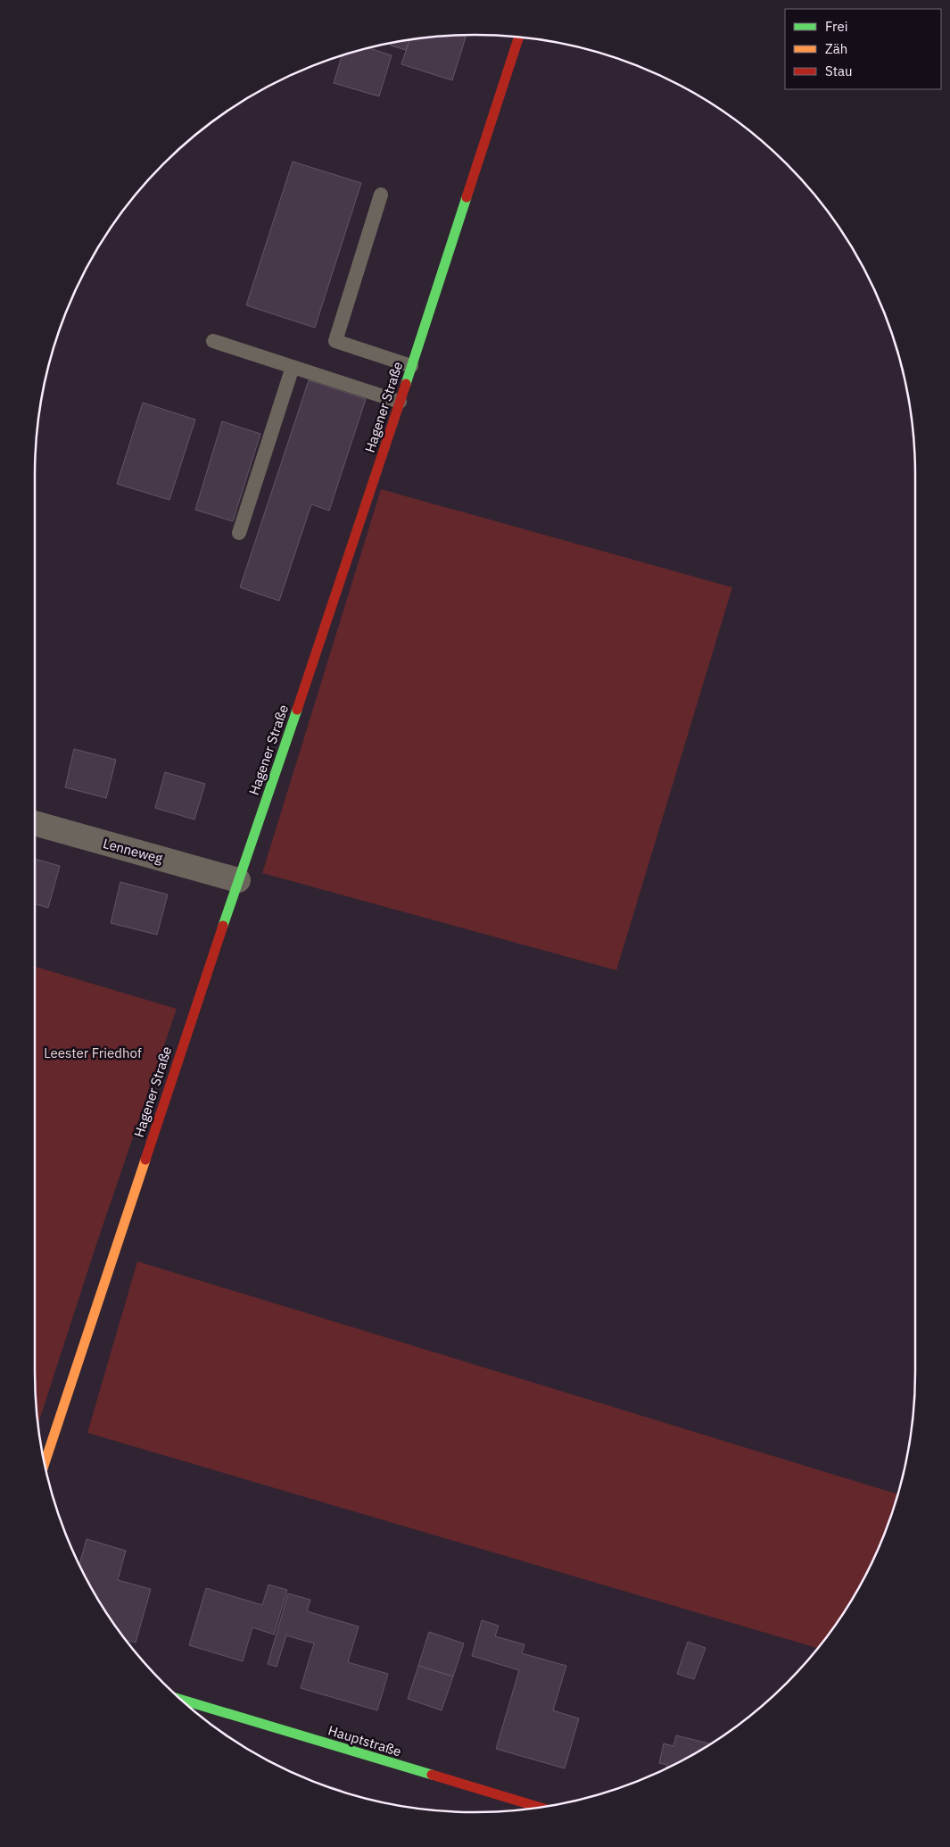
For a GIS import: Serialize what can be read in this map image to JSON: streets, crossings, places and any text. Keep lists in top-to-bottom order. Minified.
{"streets":{"street":["Hagener Straße","Lenneweg","Hauptstraße"]},"crossings":[["Hagener Straße","Lenneweg"]],"parks":["Leester Friedhof"],"legend":["Frei","Zäh","Stau"]}
